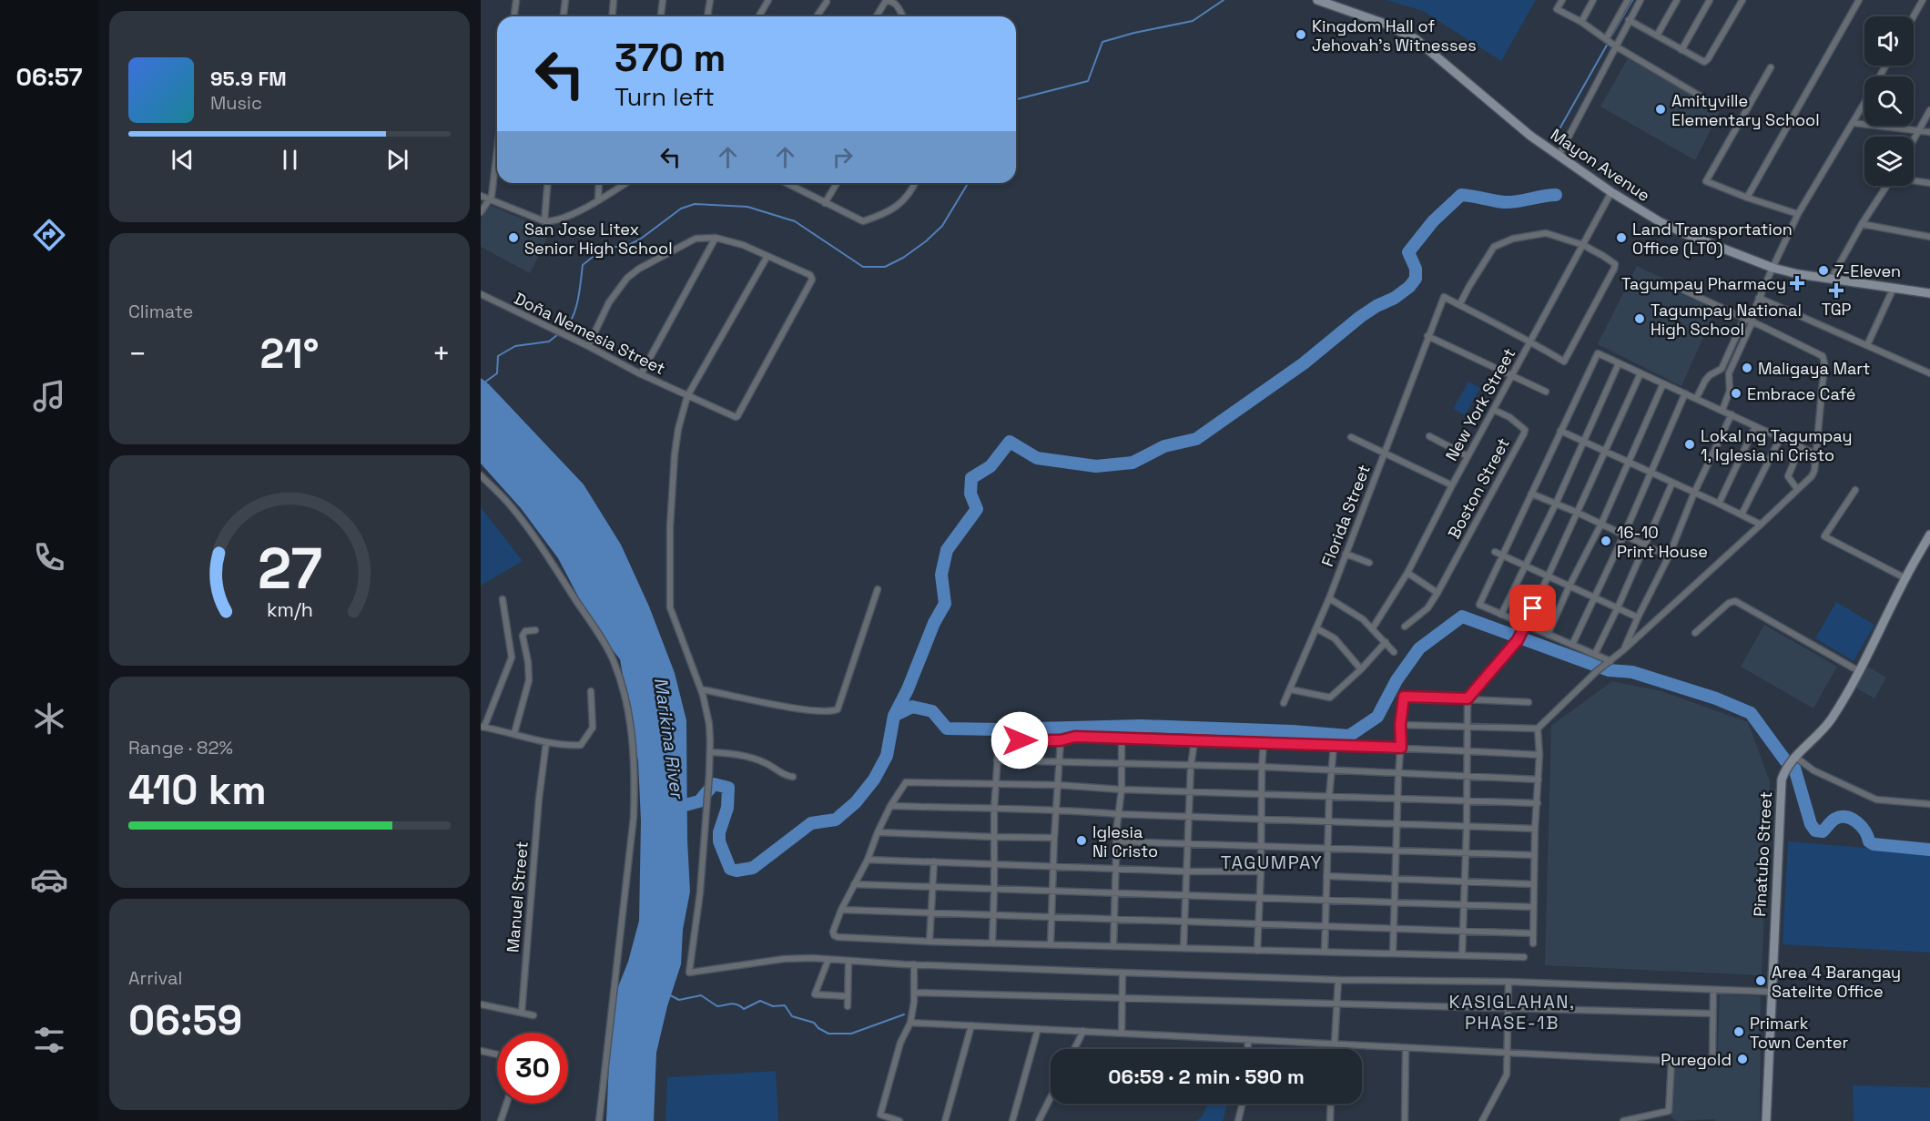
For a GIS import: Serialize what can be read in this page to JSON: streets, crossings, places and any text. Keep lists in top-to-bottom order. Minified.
{"streets":{"main road":["Mayon Avenue","Pinatubo Street"],"street":["Doña Nemesia Street","New York Street","Boston Street","Florida Street","Manuel Street"]},"crossings":[["Mayon Avenue","New York Street"],["New York Street","Boston Street"]],"districts":["TAGUMPAY","KASIGLAHAN, PHASE-1B"],"water":["Marikina River"],"places":{"other":["Kingdom Hall of Jehovah's Witnesses","Amityville Elementary School","San Jose Litex Senior High School","Land Transportation Office (LTO)","7-Eleven","Tagumpay National High School","Maligaya Mart","Embrace Café","Lokal ng Tagumpay 1, Iglesia ni Cristo","16-10 Print House","Iglesia Ni Cristo","Area 4 Barangay Satelite Office","Primark Town Center","Puregold"],"health":["Tagumpay Pharmacy","TGP"]},"page":{"tabs":"06:57","turn":["370 m","Turn left"],"song":["95.9 FM","Music"],"tile":["Climate",["Range · 82%","410 km"],["Arrival","06:59"]],"heat":["−","21°","+"],"limit":"30","trip":"06:59 · 2 min · 590 m","gauge":["27","km/h"]}}
